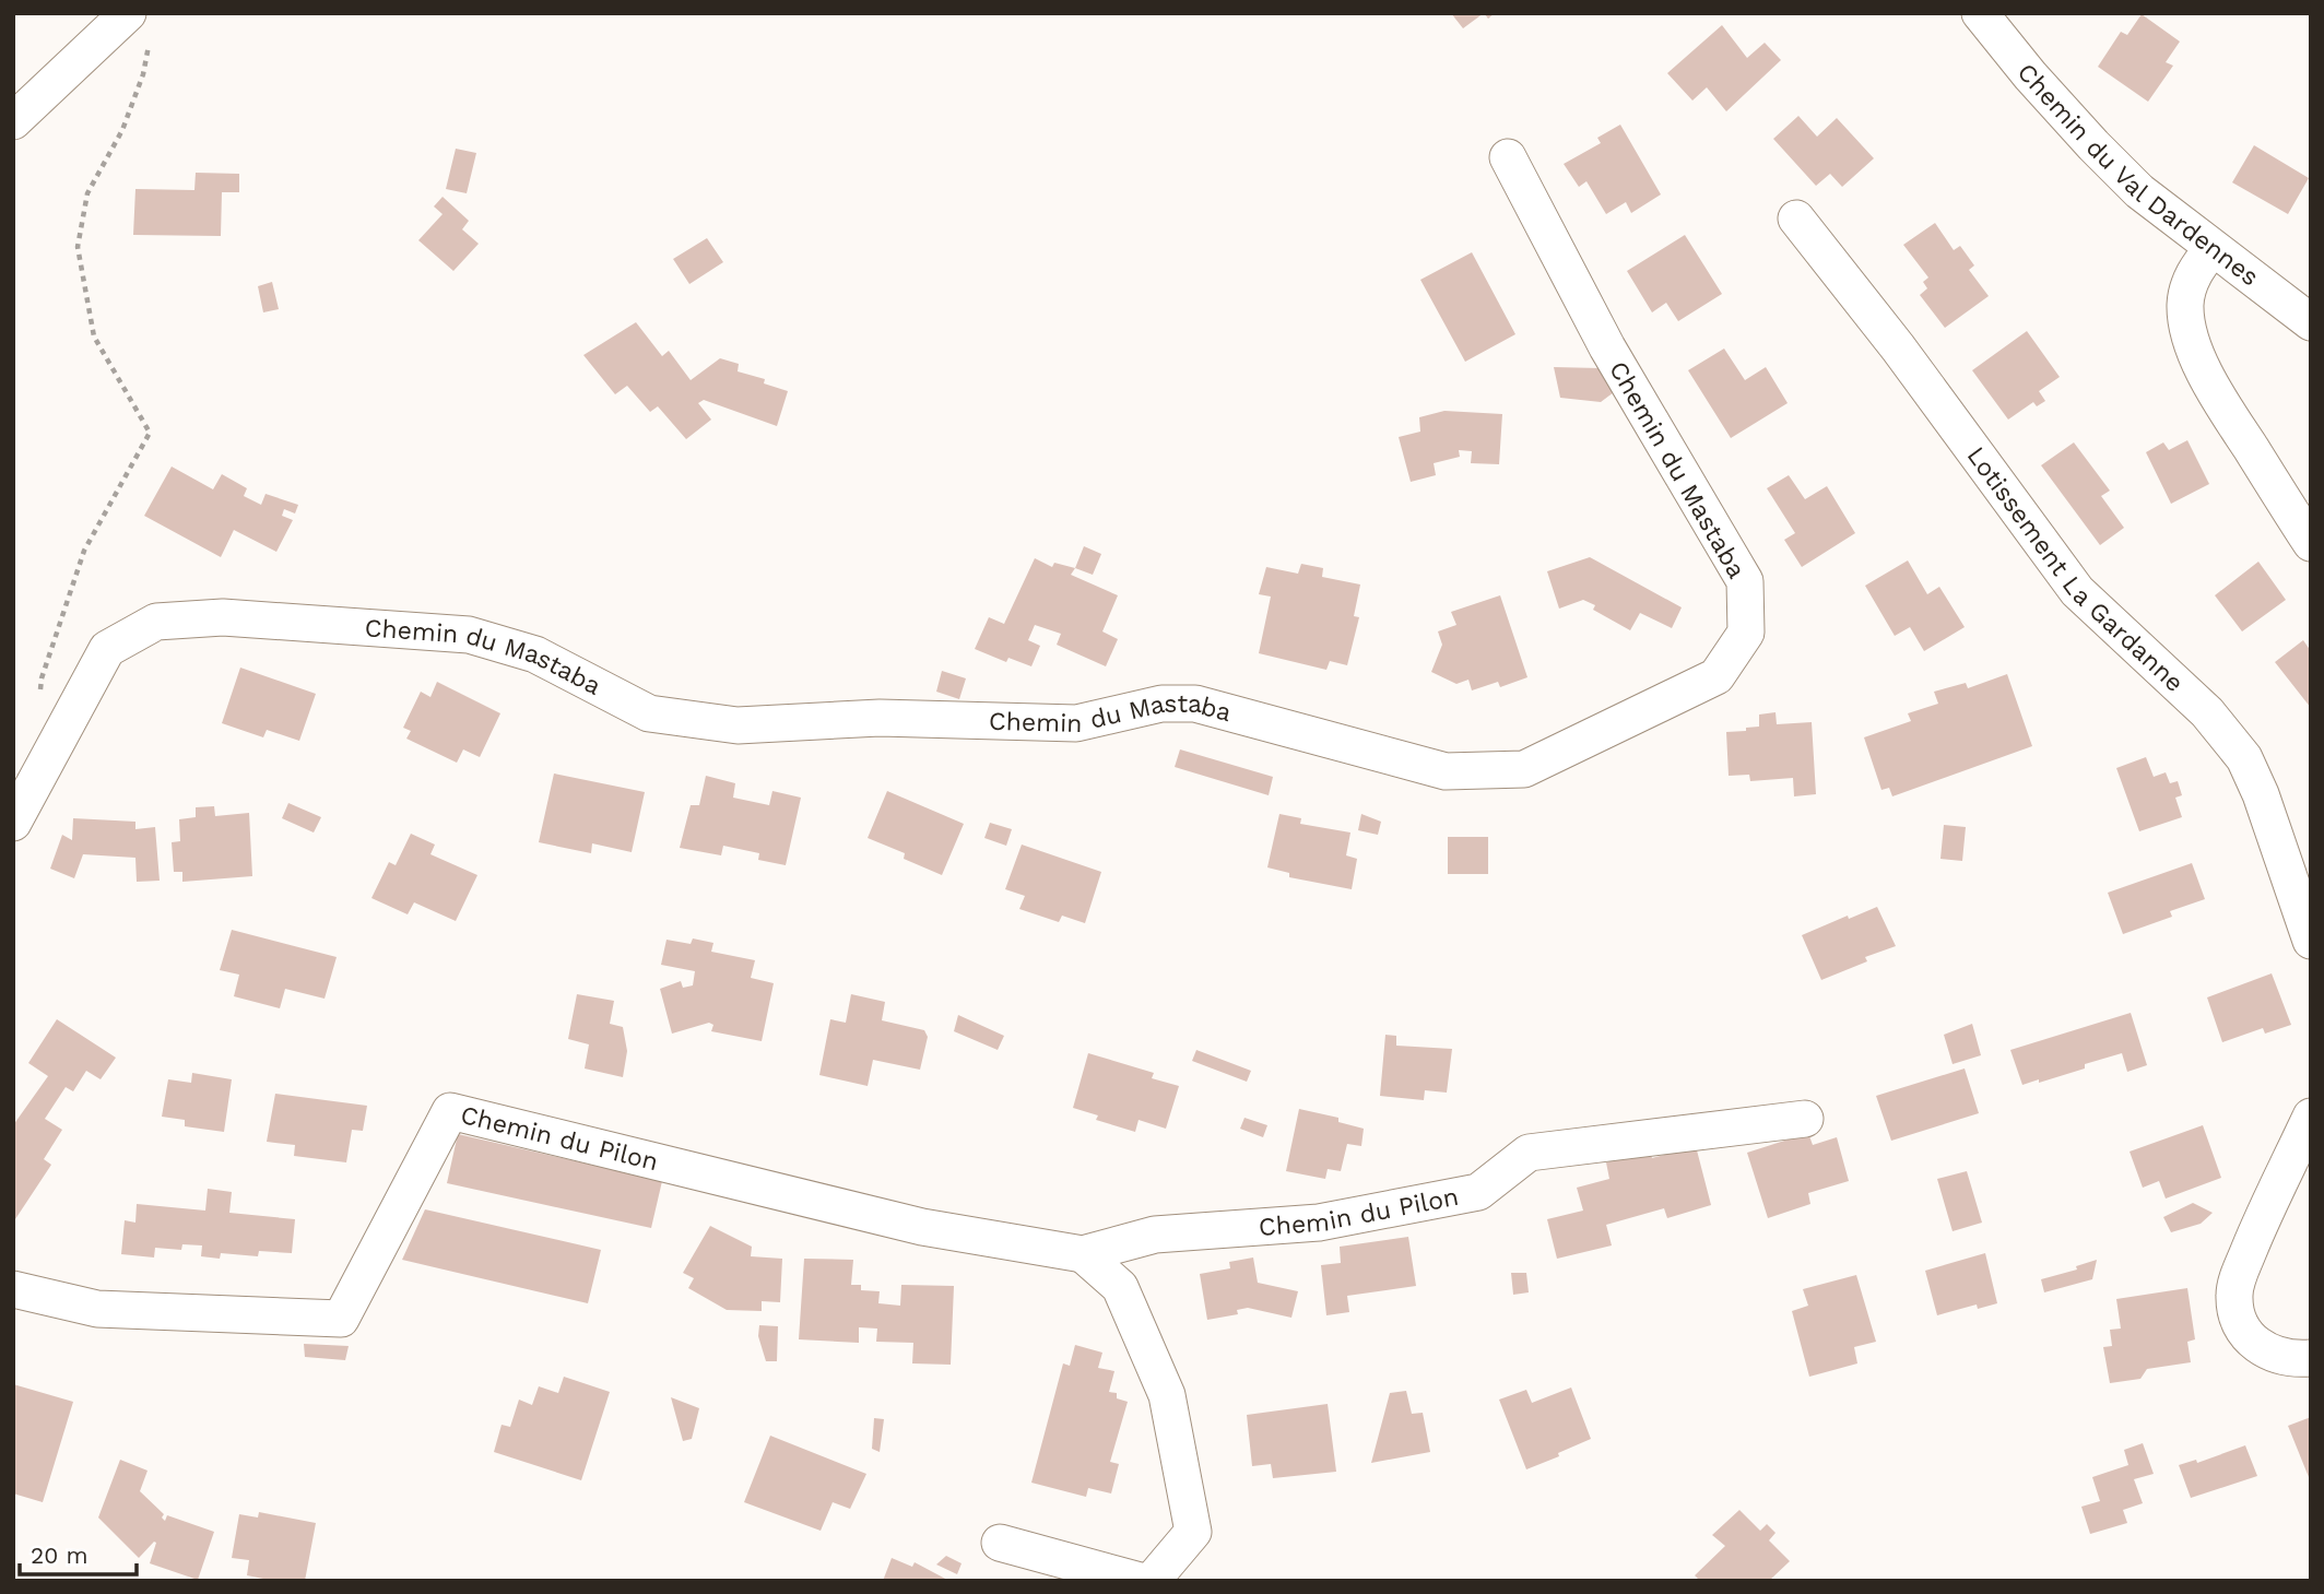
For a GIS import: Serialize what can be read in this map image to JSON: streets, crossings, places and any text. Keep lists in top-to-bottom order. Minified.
{"streets":{"street":["Chemin du Val Dardennes","Chemin du Mastaba","Lotissement La Gardanne","Chemin du Pilon"]},"scale_bar":"20 m"}
